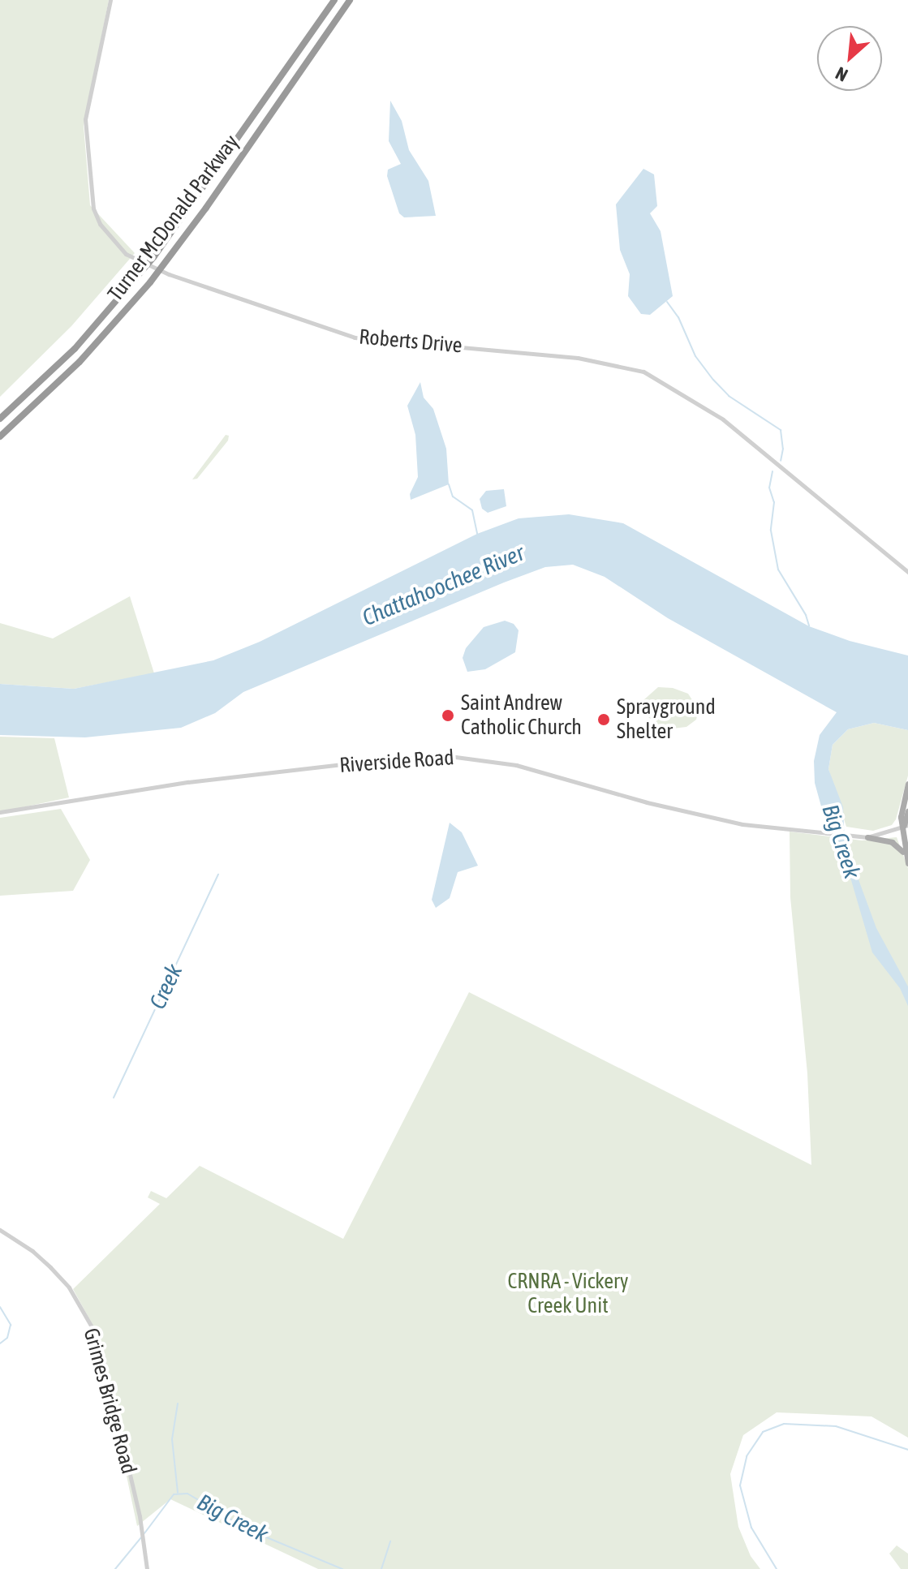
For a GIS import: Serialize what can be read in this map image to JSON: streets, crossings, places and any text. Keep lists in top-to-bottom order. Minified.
{"streets":{"highway":["Turner McDonald Parkway"],"street":["Roberts Drive","Riverside Road","Grimes Bridge Road"]},"water":["Chattahoochee River","Big Creek","Creek"],"parks":["CRNRA - Vickery Creek Unit"],"places":["Saint Andrew Catholic Church","Sprayground Shelter"],"north":"bottom left"}
